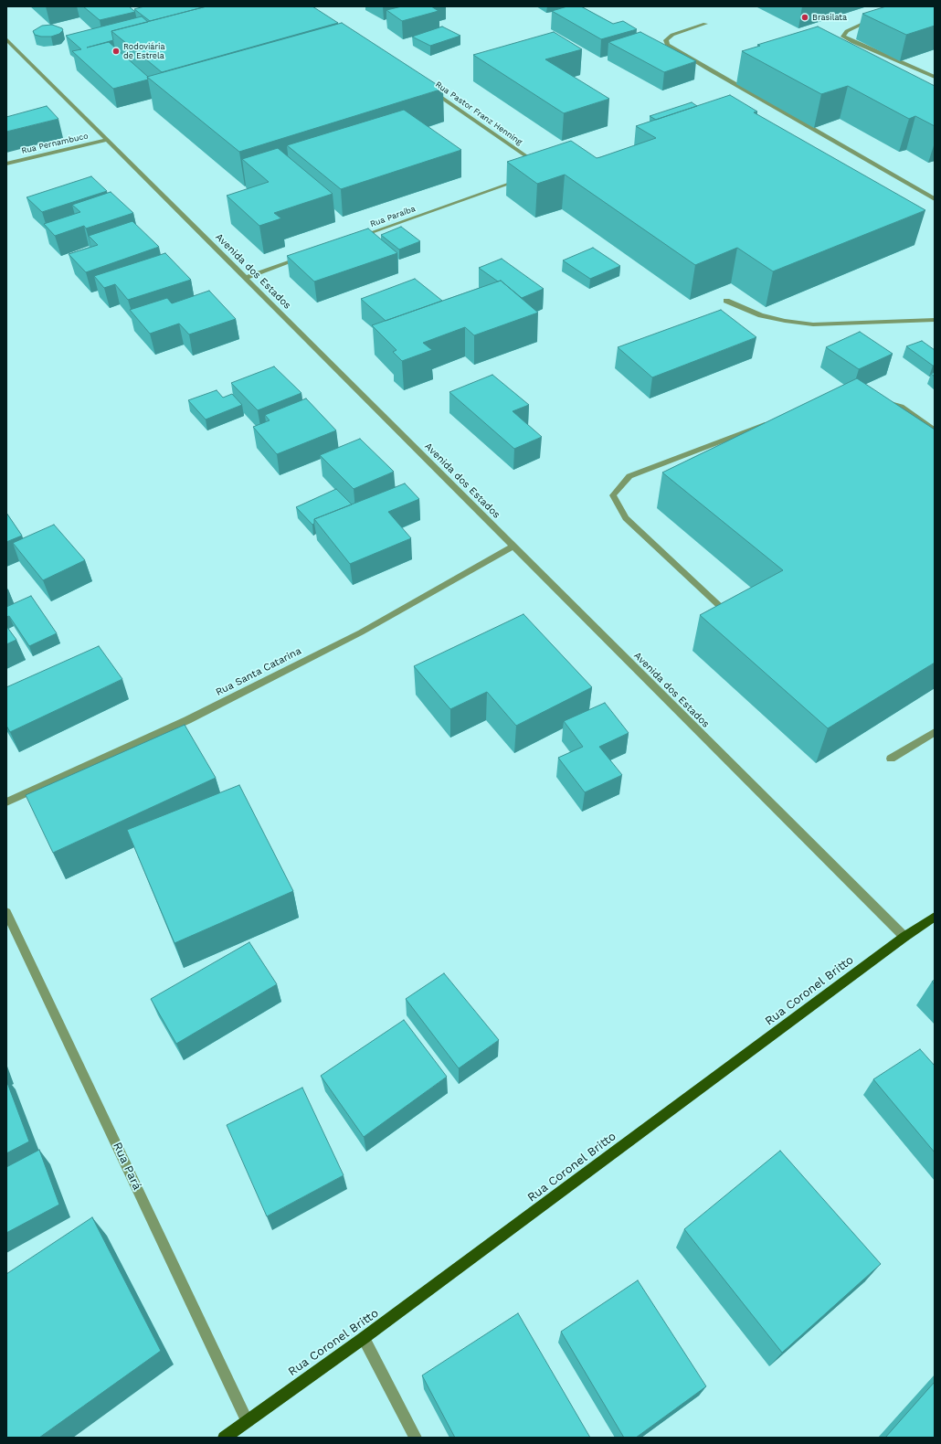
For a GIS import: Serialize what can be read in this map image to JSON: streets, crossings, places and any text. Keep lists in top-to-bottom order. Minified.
{"streets":{"main road":["Rua Coronel Britto"],"street":["Rua Pastor Franz Henning","Rua Pernambuco","Rua Paraíba","Avenida dos Estados","Rua Santa Catarina","Rua Pará"]},"crossings":[["Rua Pernambuco","Avenida dos Estados"],["Avenida dos Estados","Rua Santa Catarina"],["Avenida dos Estados","Rua Coronel Britto"],["Rua Coronel Britto","Rua Pará"]],"places":["Brasilata","Rodoviária de Estrela"]}
